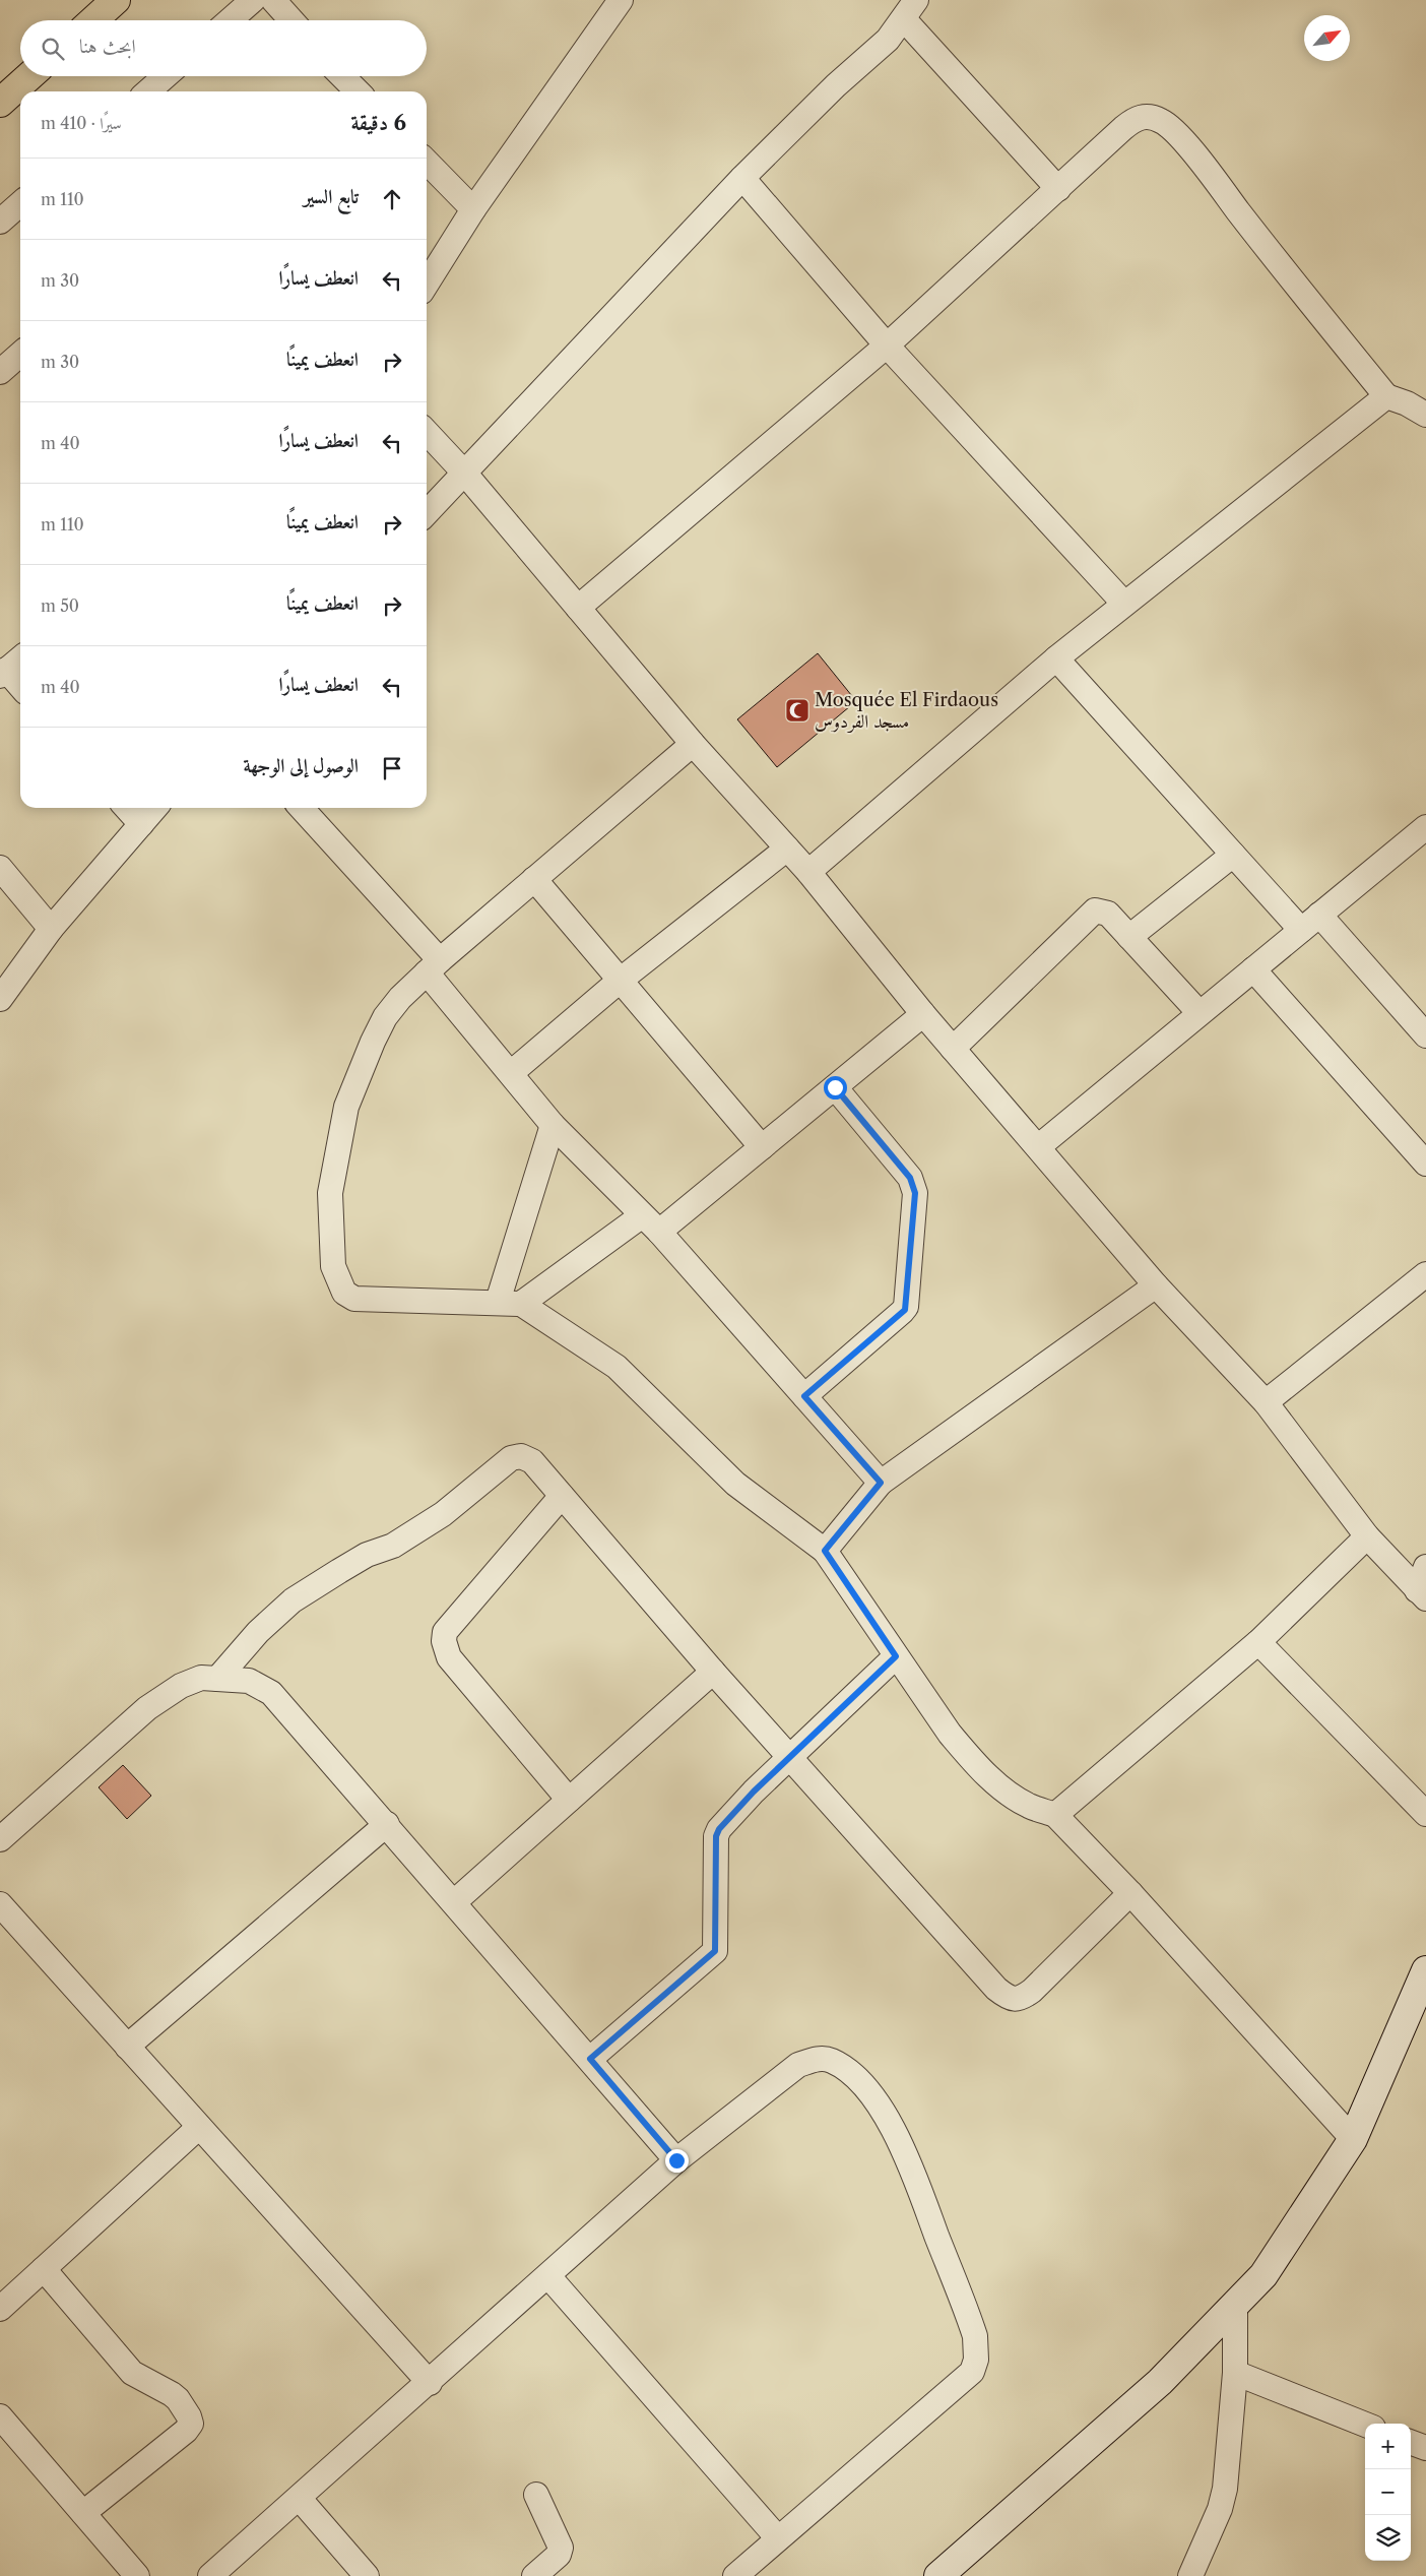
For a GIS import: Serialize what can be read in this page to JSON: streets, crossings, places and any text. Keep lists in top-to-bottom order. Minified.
{"places":{"mosque":["Mosquée El Firdaous مسجد الفردوس"]},"north":"top right","page":{"search":"ابحث هنا","heading":["6 دقيقة","سيرًا · 410 m"],"list":[["تابع السير","110 m"],["انعطف يسارًا","30 m"],["انعطف يمينًا","30 m"],["انعطف يسارًا","40 m"],["انعطف يمينًا","110 m"],["انعطف يمينًا","50 m"],["انعطف يسارًا","40 m"],"الوصول إلى الوجهة"],"map_buttons":["+","−"]}}
